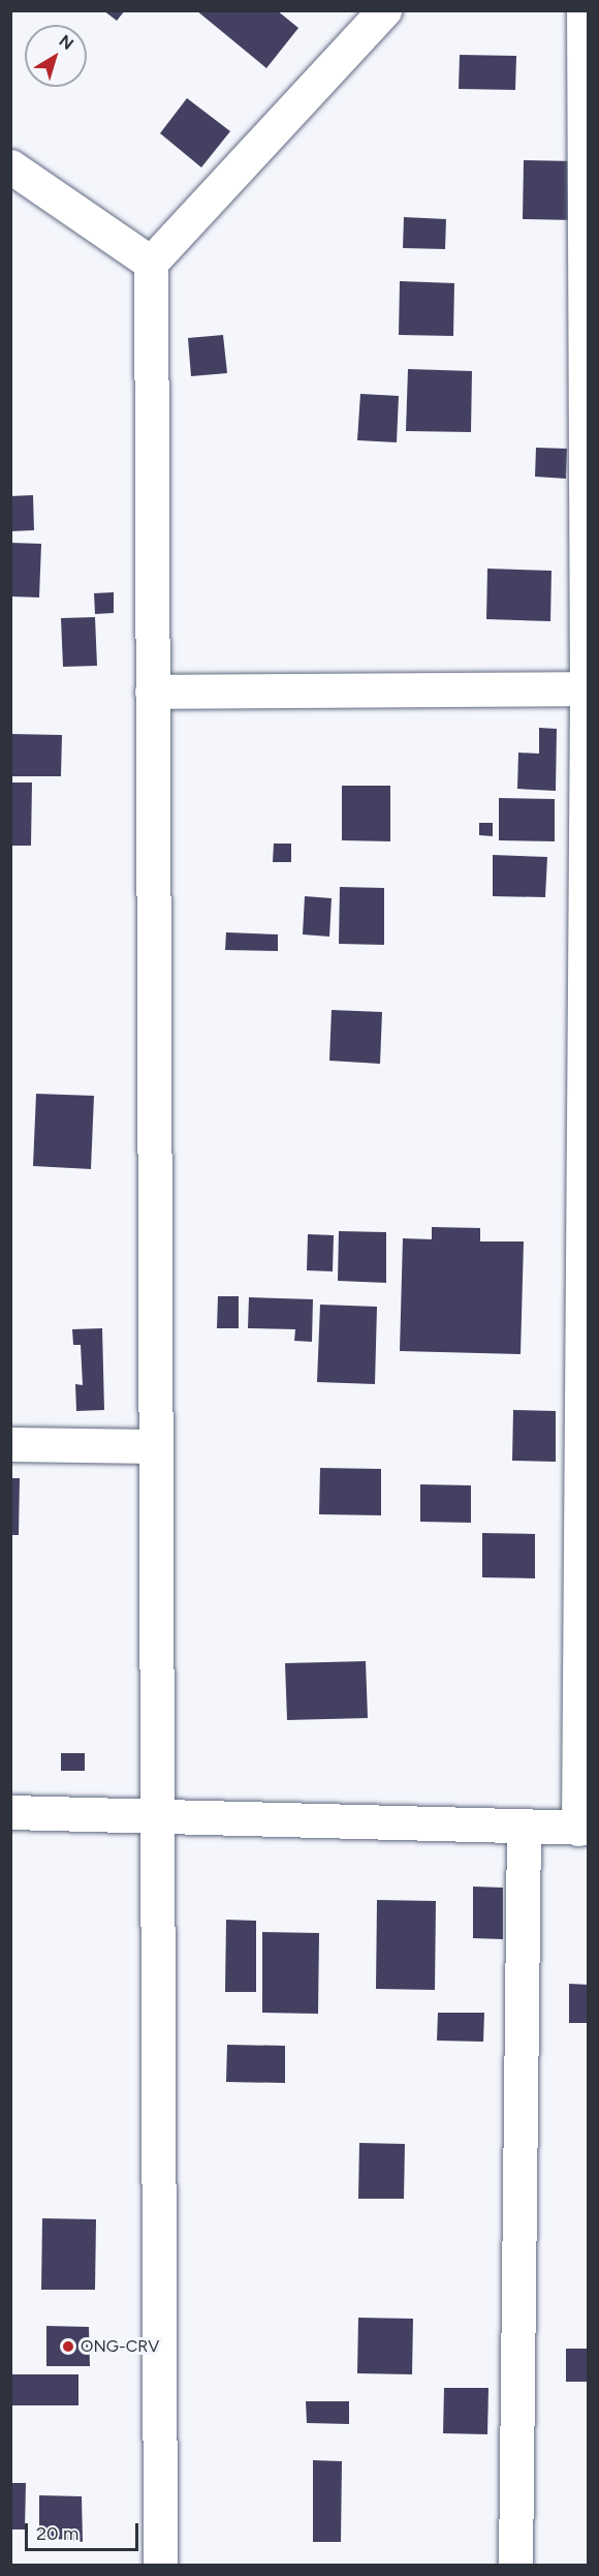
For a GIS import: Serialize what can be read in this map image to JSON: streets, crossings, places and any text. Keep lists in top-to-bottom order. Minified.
{"places":["ONG-CRV"],"scale_bar":"20 m","north":"top right"}
